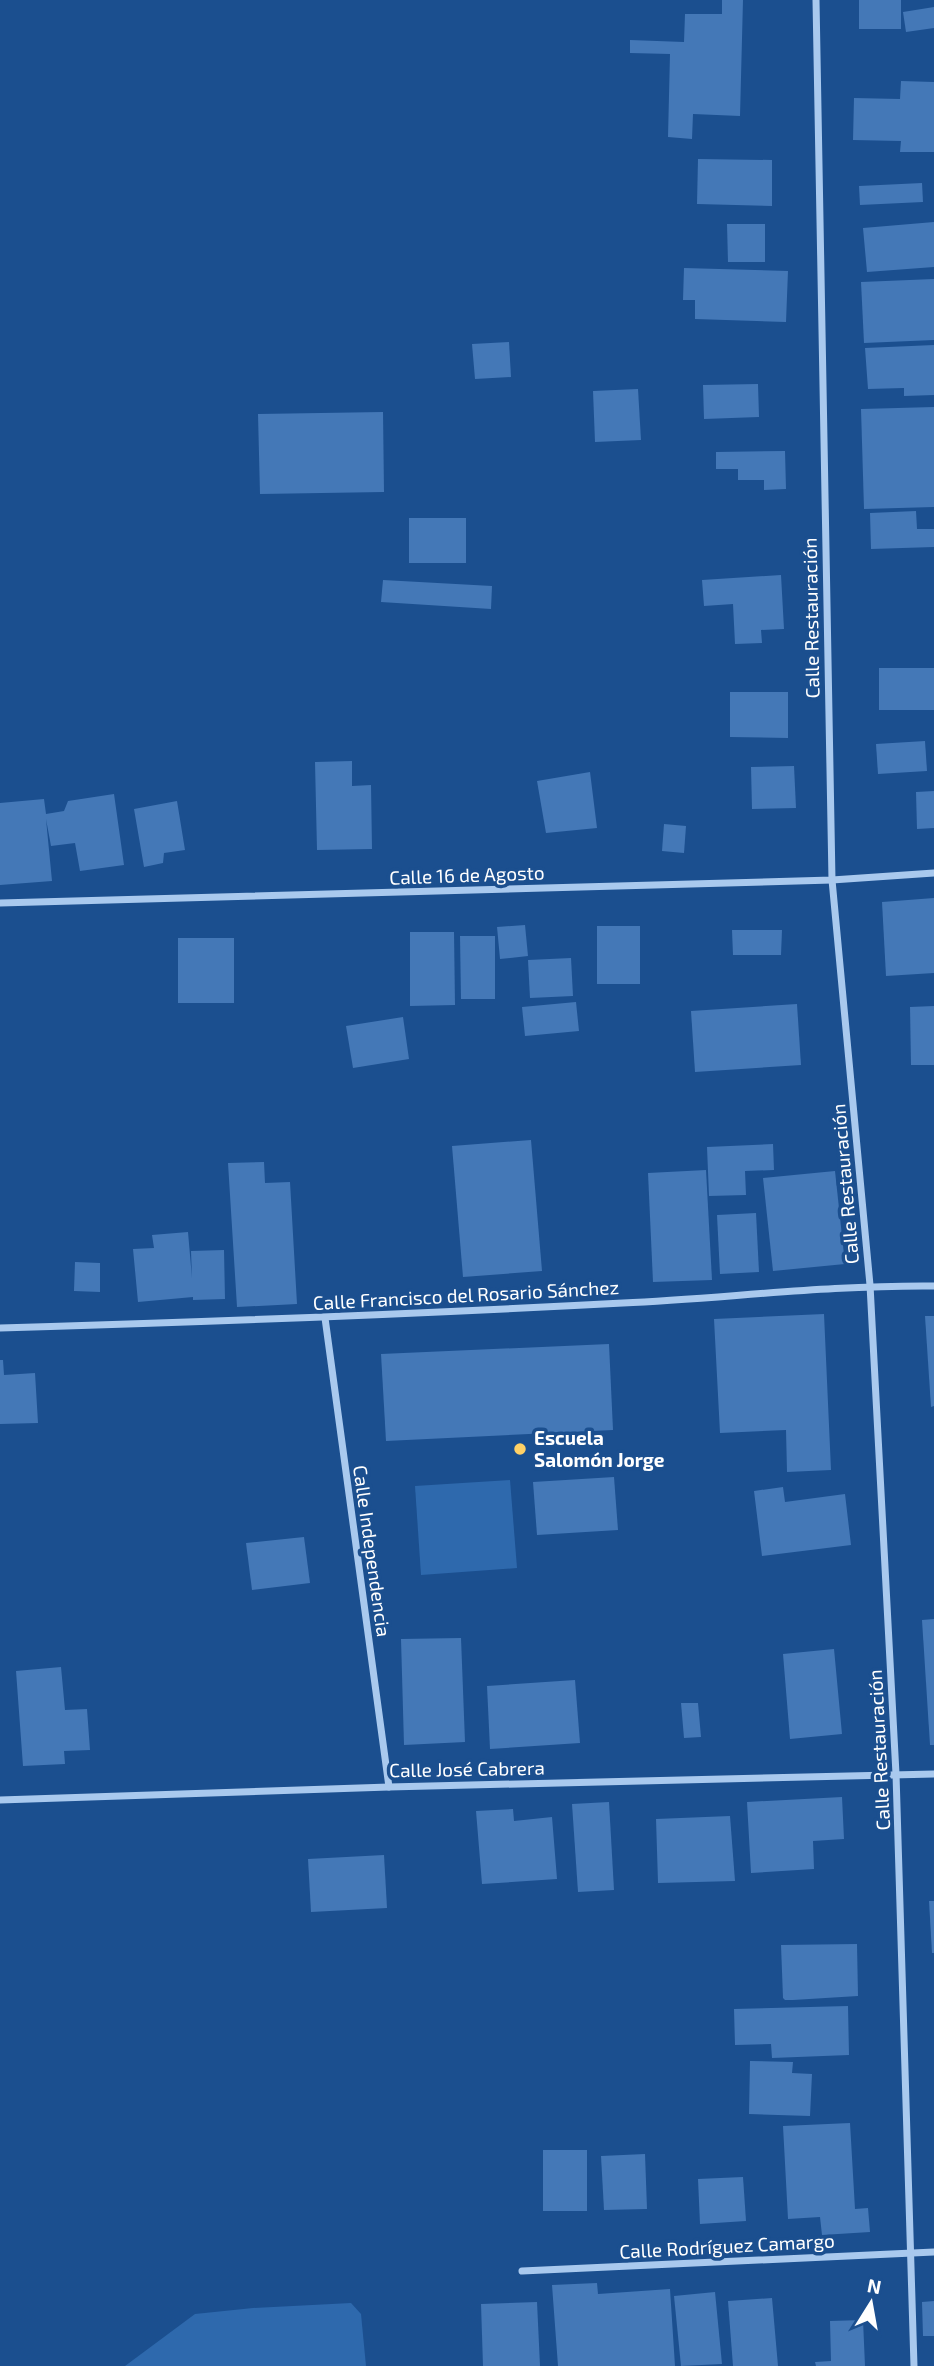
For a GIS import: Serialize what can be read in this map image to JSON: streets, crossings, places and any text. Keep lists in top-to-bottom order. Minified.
{"streets":{"street":["Calle Restauración","Calle 16 de Agosto","Calle Francisco del Rosario Sánchez","Calle Independencia","Calle José Cabrera","Calle Rodríguez Camargo"]},"crossings":[["Calle Restauración","Calle 16 de Agosto"],["Calle Restauración","Calle Francisco del Rosario Sánchez"],["Calle Restauración","Calle José Cabrera"],["Calle Restauración","Calle Rodríguez Camargo"],["Calle Francisco del Rosario Sánchez","Calle Independencia"],["Calle Independencia","Calle José Cabrera"]],"places":["Escuela Salomón Jorge"],"north":"top"}
